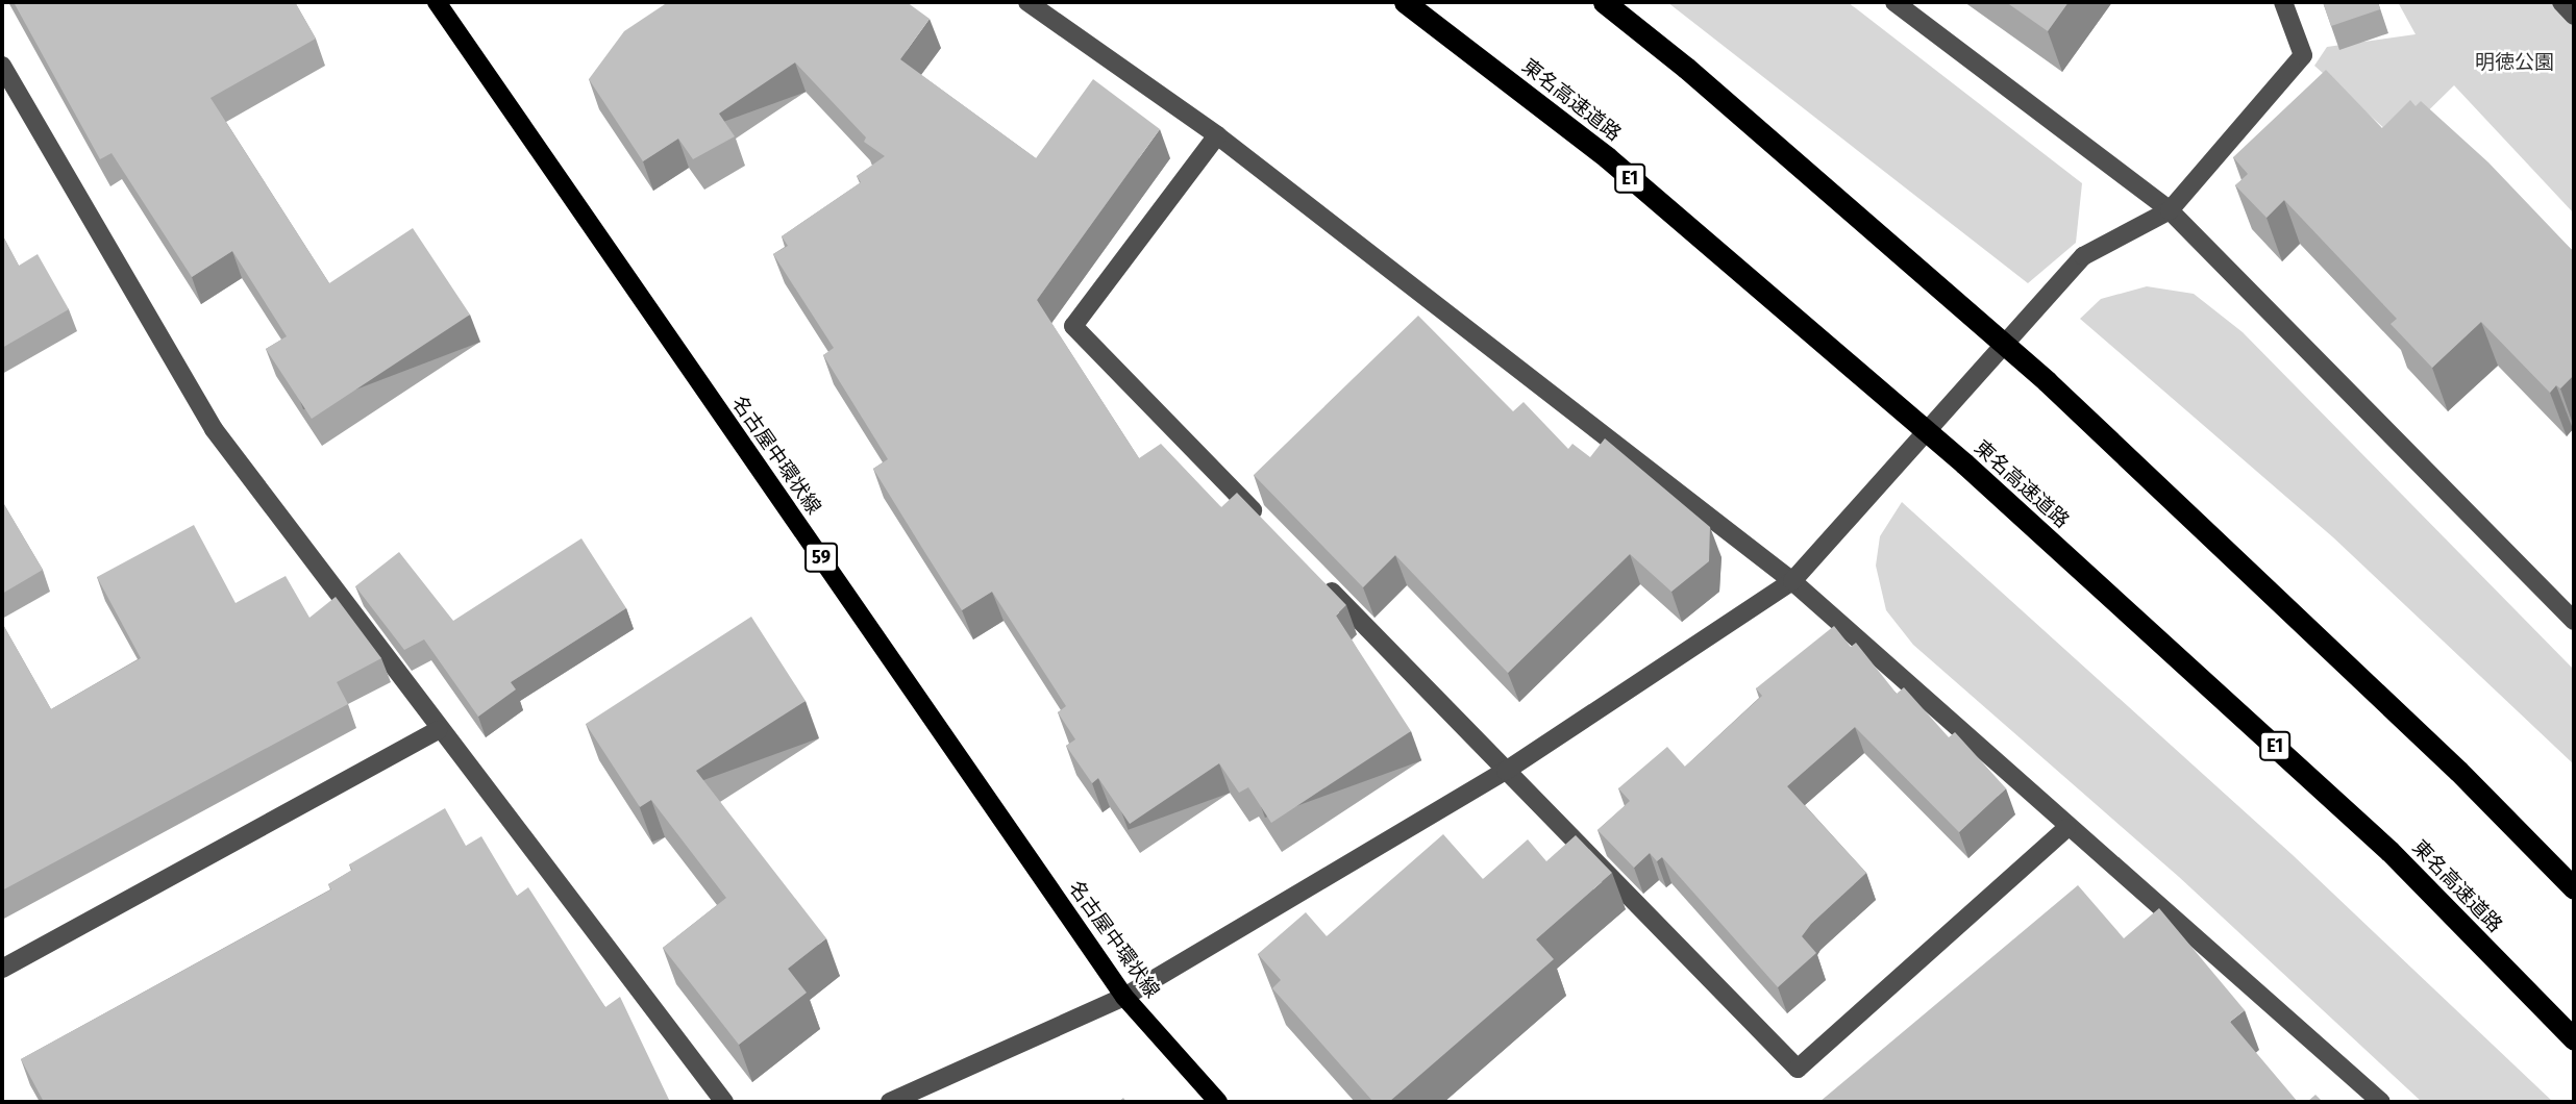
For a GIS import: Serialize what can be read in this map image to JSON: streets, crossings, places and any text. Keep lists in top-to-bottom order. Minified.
{"streets":{"highway":["東名高速道路","E1"],"main road":["名古屋中環状線","59"]},"parks":["明徳公園"]}
